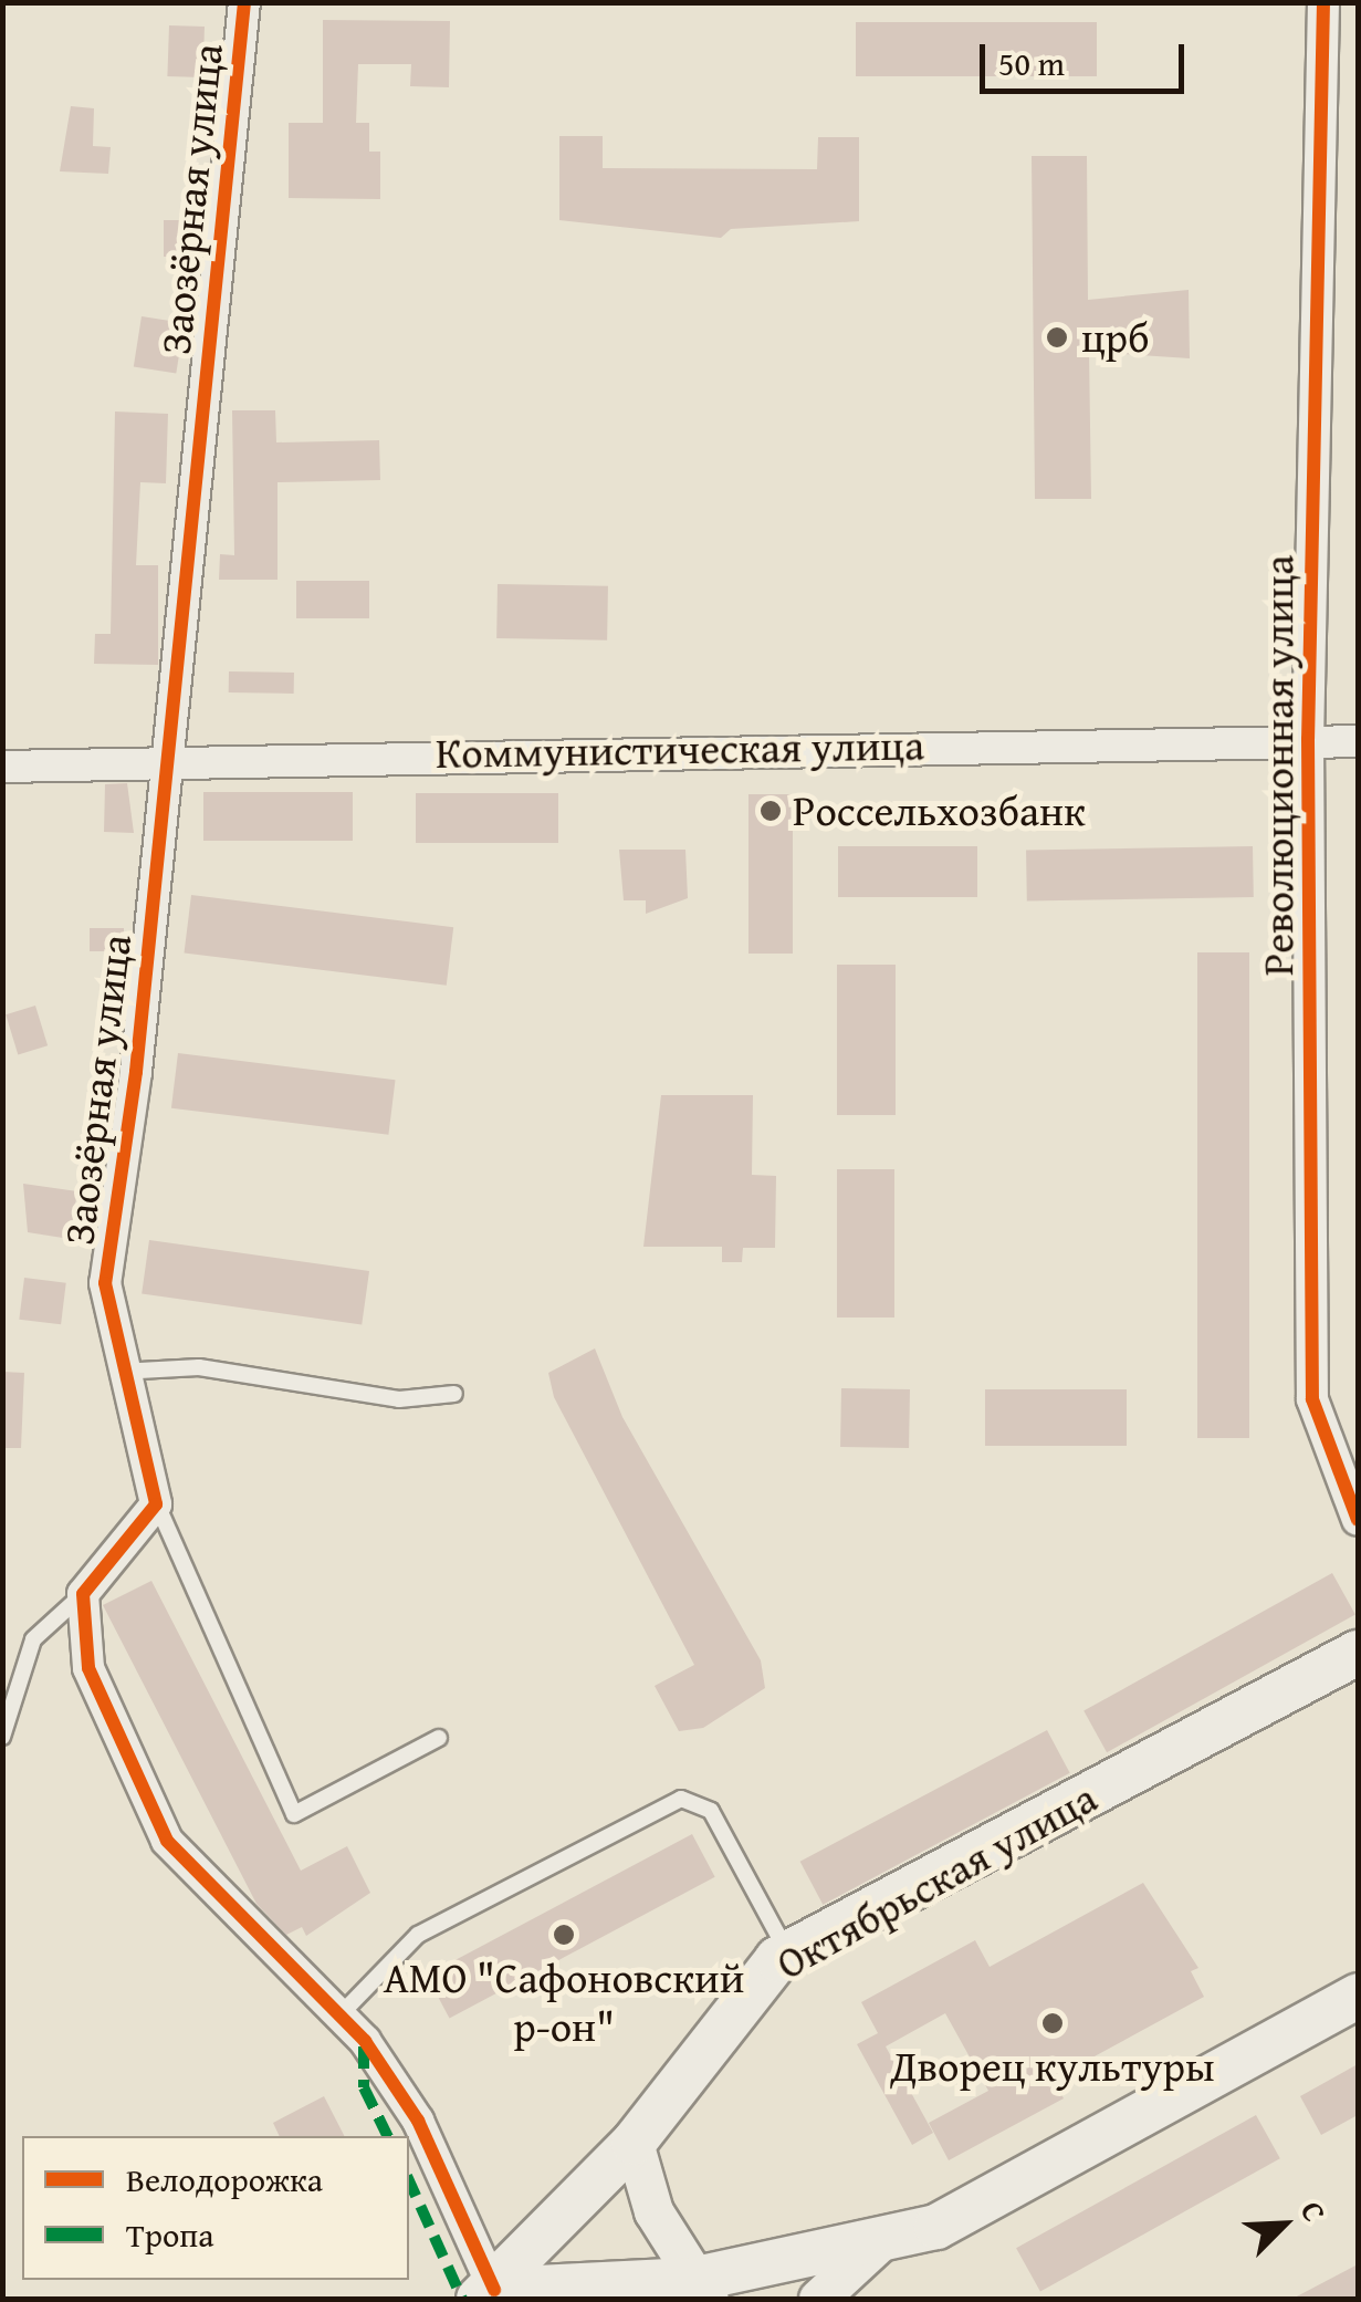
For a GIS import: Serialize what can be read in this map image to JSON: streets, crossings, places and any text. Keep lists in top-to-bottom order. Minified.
{"streets":{"main road":["Октябрьская улица"],"street":["Заозёрная улица","Коммунистическая улица","Революционная улица"]},"crossings":[["Заозёрная улица","Коммунистическая улица"],["Коммунистическая улица","Революционная улица"]],"places":["црб","Россельхозбанк","АМО \"Сафоновский р-он\"","Дворец культуры"],"legend":["Велодорожка","Тропа"],"scale_bar":"50 m","north":"top right"}
